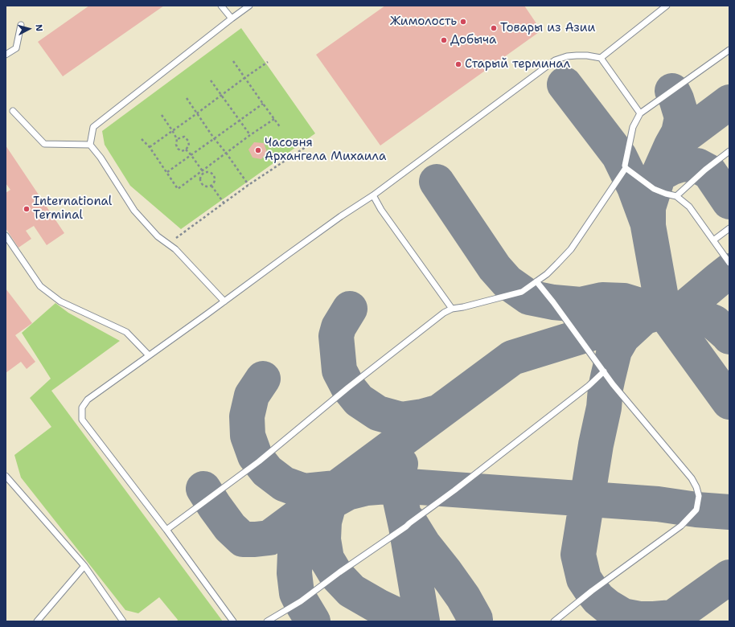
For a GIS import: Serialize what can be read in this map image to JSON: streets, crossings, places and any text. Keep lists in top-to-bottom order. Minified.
{"places":["Жимолость","Товары из Азии","Добыча","Старый терминал","Часовня Архангела Михаила","International Terminal"],"north":"right"}
